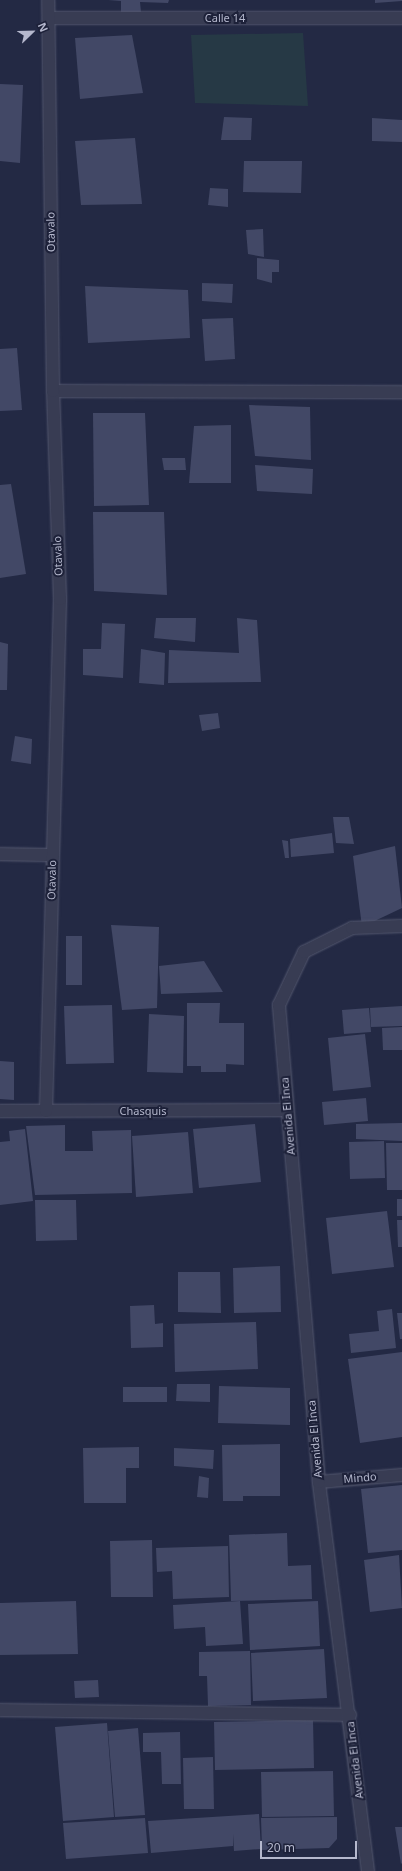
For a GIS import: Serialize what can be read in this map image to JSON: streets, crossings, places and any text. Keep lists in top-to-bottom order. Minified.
{"streets":{"street":["Calle 14","Otavalo","Chasquis","Avenida El Inca","Mindo"]},"crossings":[["Calle 14","Otavalo"],["Otavalo","Chasquis"],["Chasquis","Avenida El Inca"],["Avenida El Inca","Mindo"]],"scale_bar":"20 m","north":"top right"}
